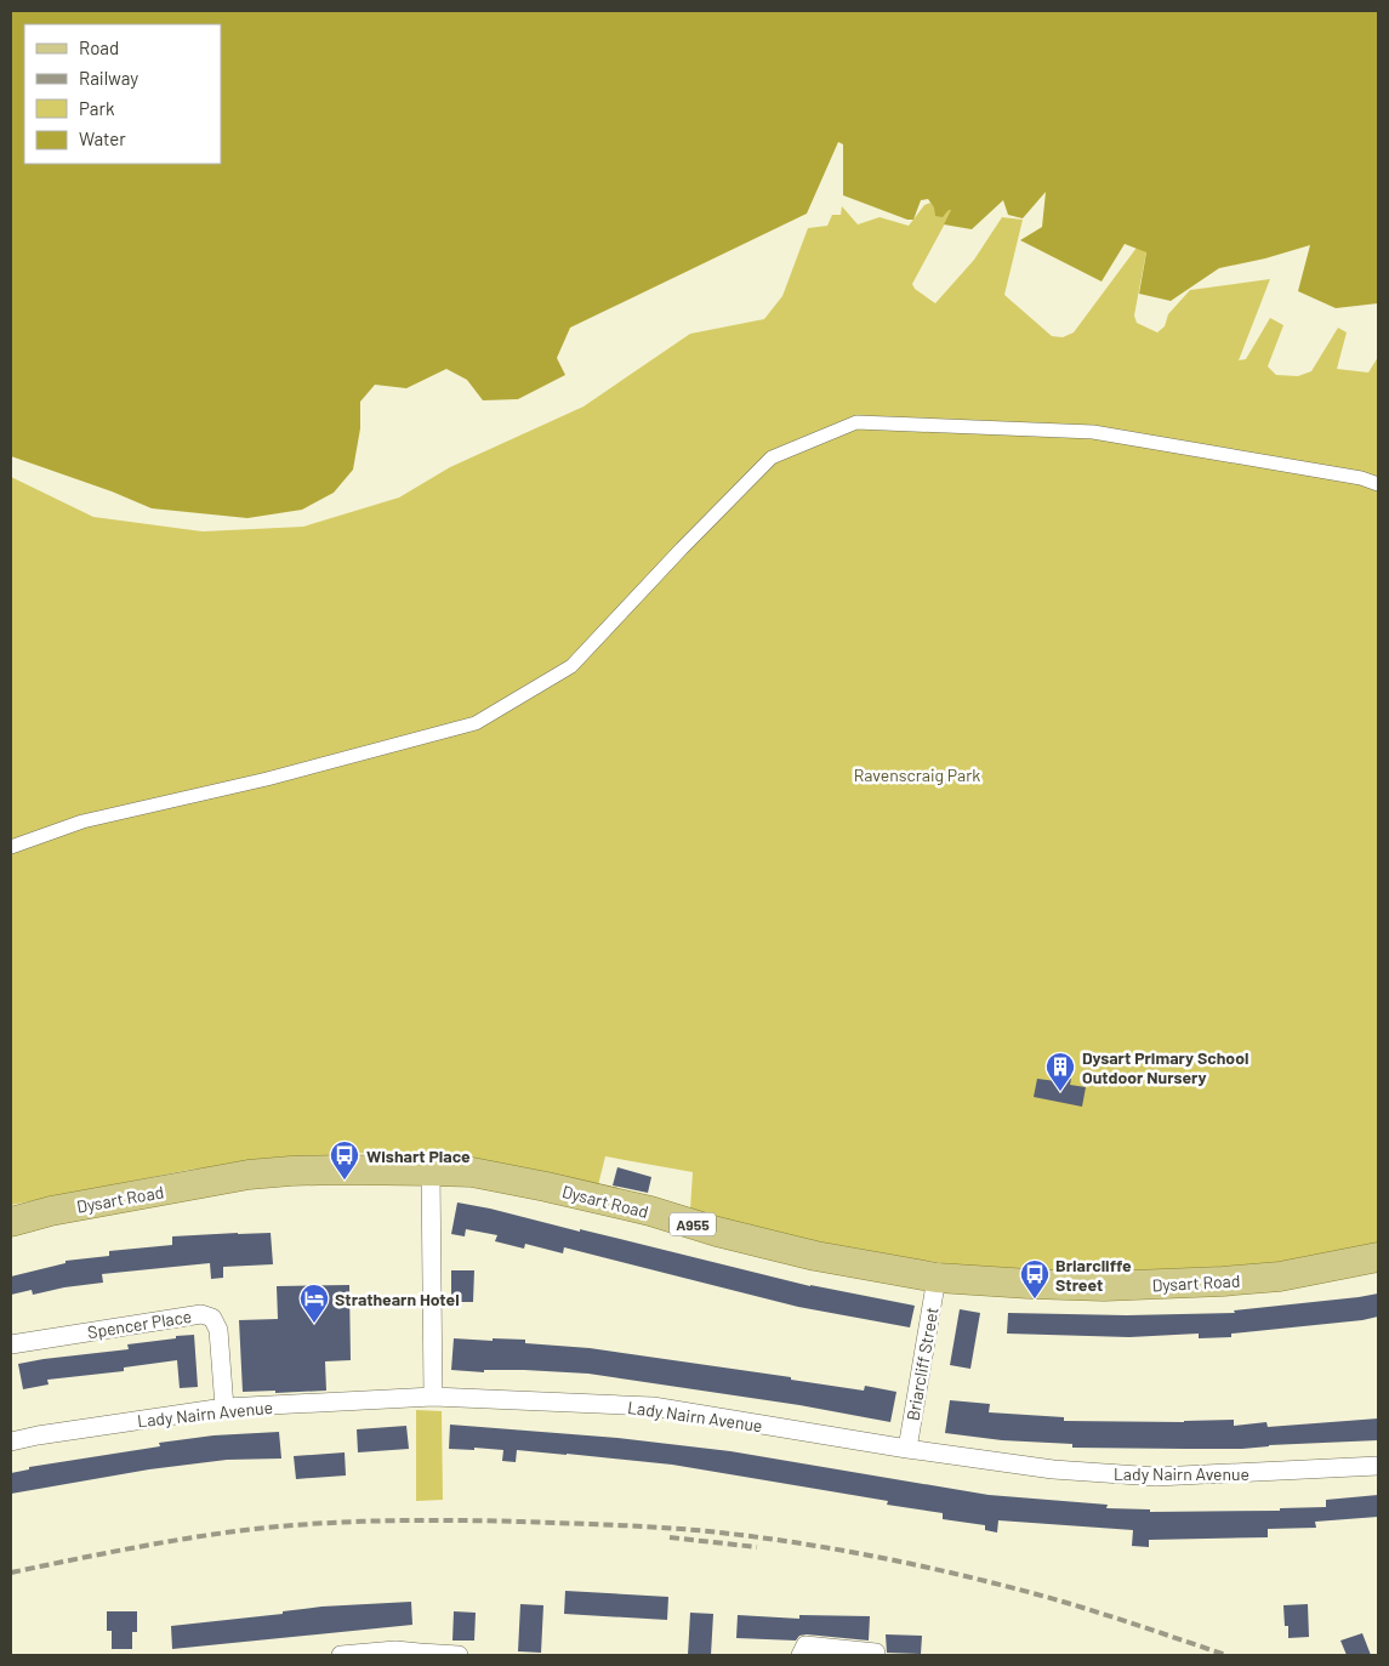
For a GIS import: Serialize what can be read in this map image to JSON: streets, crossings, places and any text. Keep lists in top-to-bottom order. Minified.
{"streets":{"main road":["Dysart Road","A955"],"street":["Spencer Place","Briarcliff Street","Lady Nairn Avenue"]},"crossings":[["Dysart Road","Briarcliff Street"],["Spencer Place","Lady Nairn Avenue"],["Briarcliff Street","Lady Nairn Avenue"]],"parks":["Ravenscraig Park"],"places":{"building":["Dysart Primary School Outdoor Nursery"],"bus stop":["Wishart Place","Briarcliffe Street"],"hotel":["Strathearn Hotel"]},"legend":["Road","Railway","Park","Water"]}
